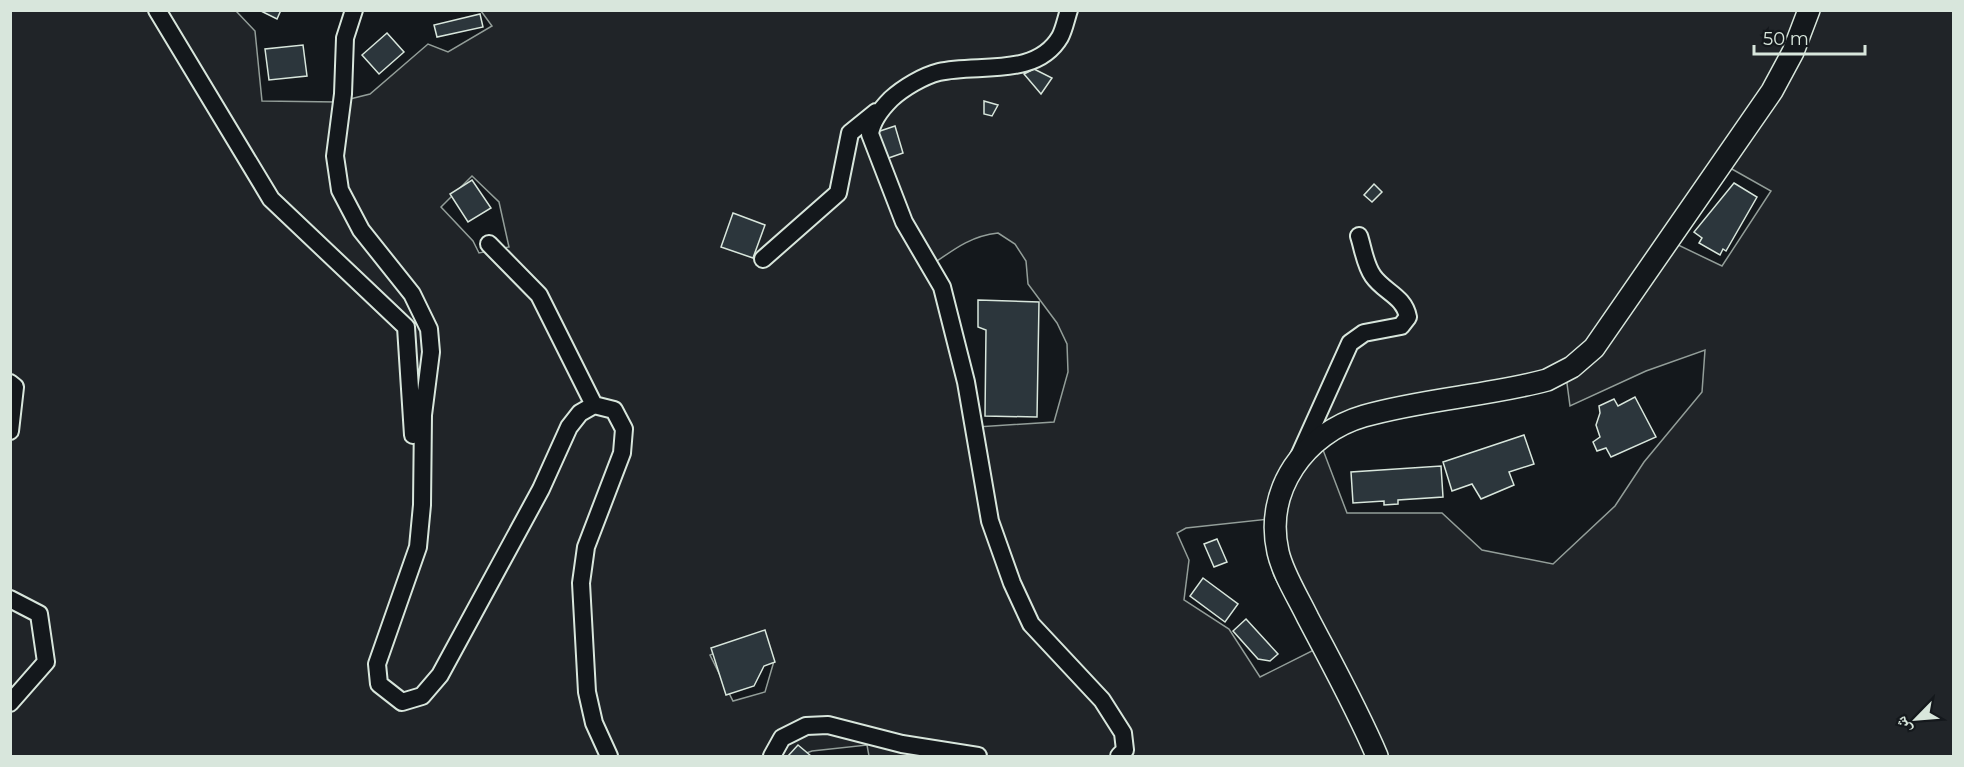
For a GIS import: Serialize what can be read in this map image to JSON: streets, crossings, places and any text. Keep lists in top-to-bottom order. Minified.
{"scale_bar":"50 m","north":"bottom left"}
